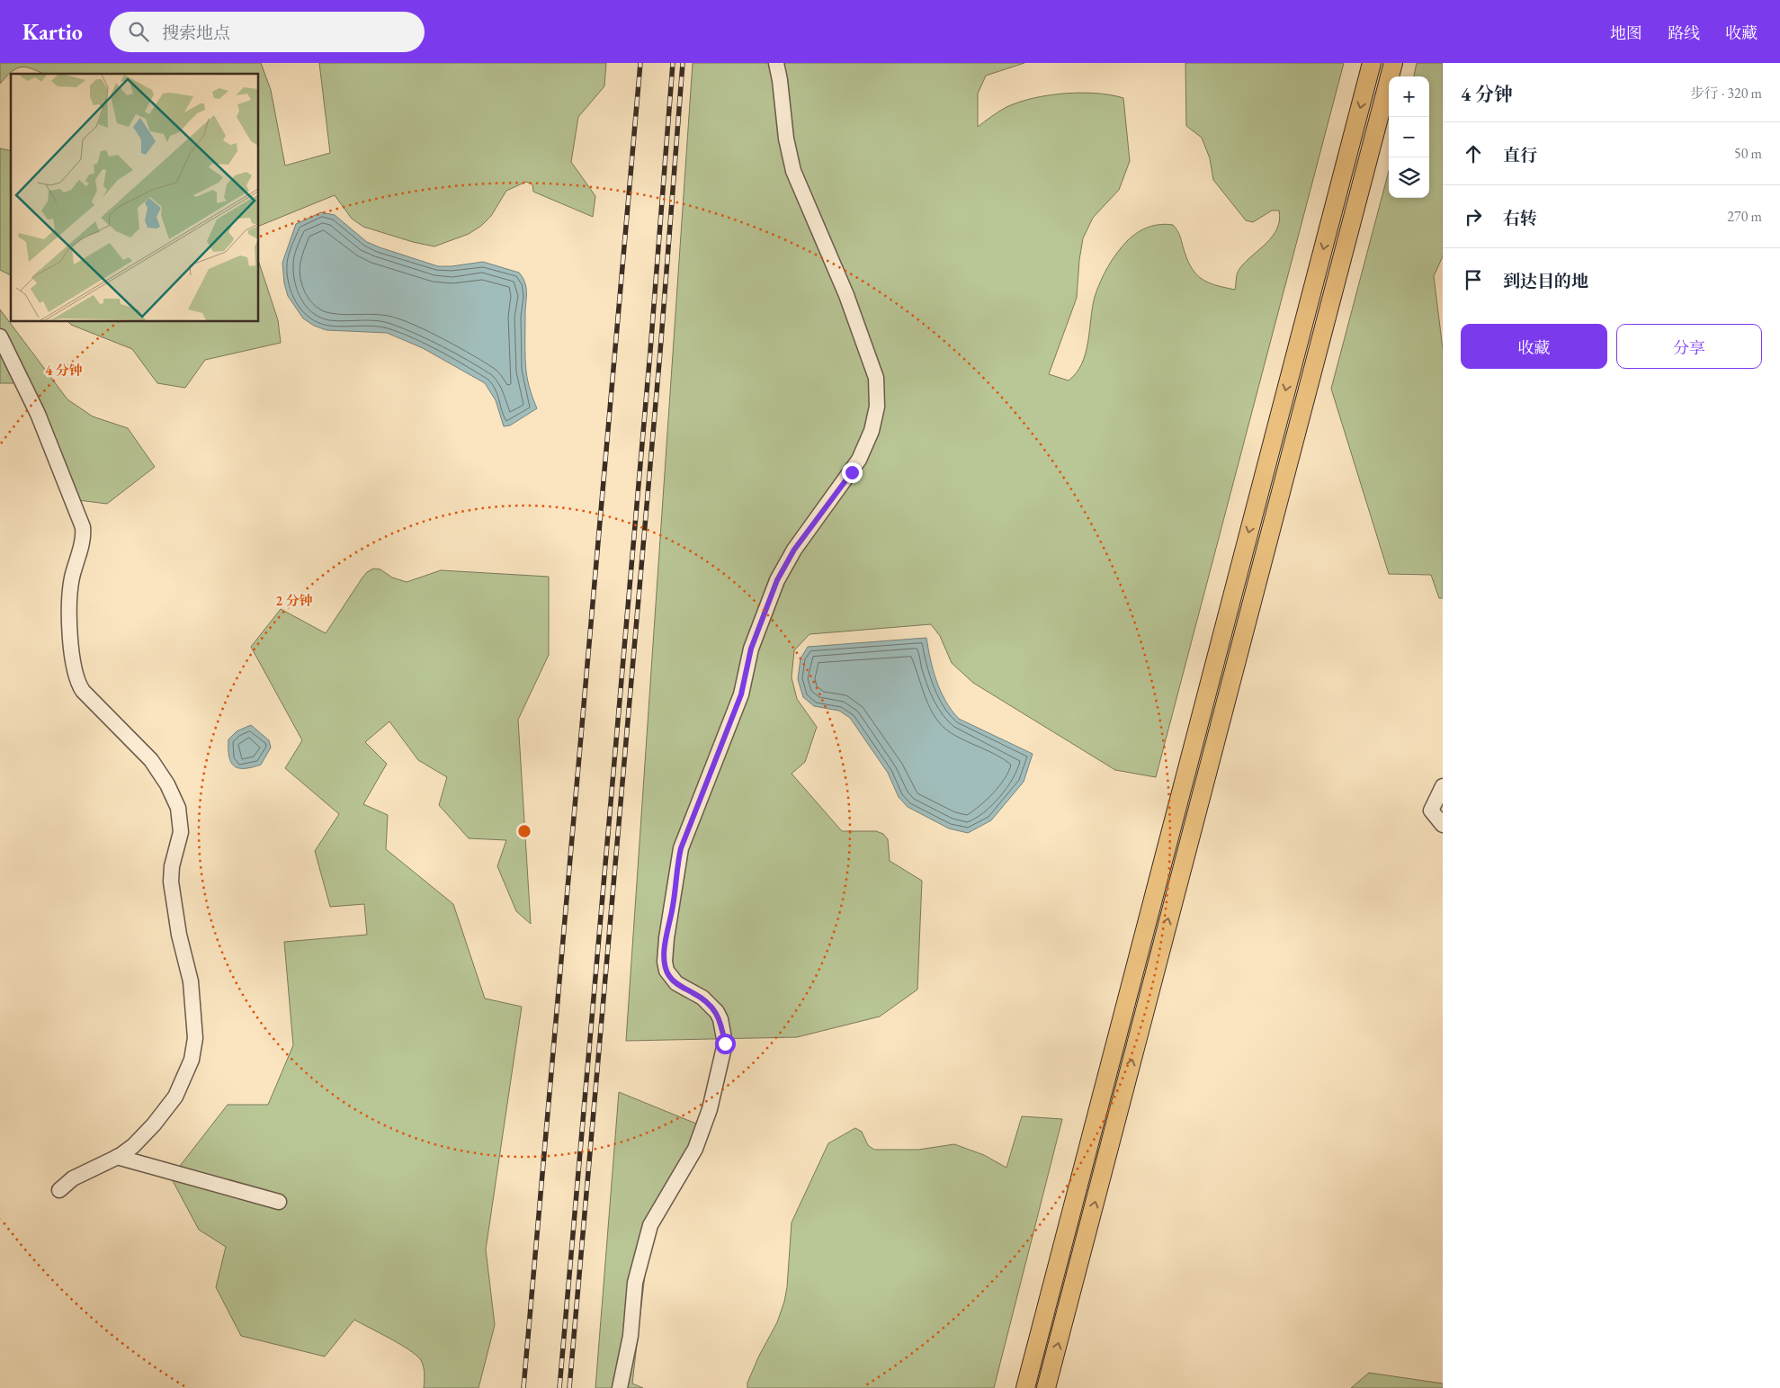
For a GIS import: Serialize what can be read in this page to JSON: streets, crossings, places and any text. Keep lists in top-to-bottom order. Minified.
{"page":{"header":"Kartio","search":"搜索地点","nav":["地图","路线","收藏"],"heading":["4 分钟","步行 · 320 m"],"map_buttons":["+","−"],"list":[["直行","50 m"],["右转","270 m"],"到达目的地"],"buttons":["收藏","分享"]},"rings":["4 分钟","2 分钟"]}
